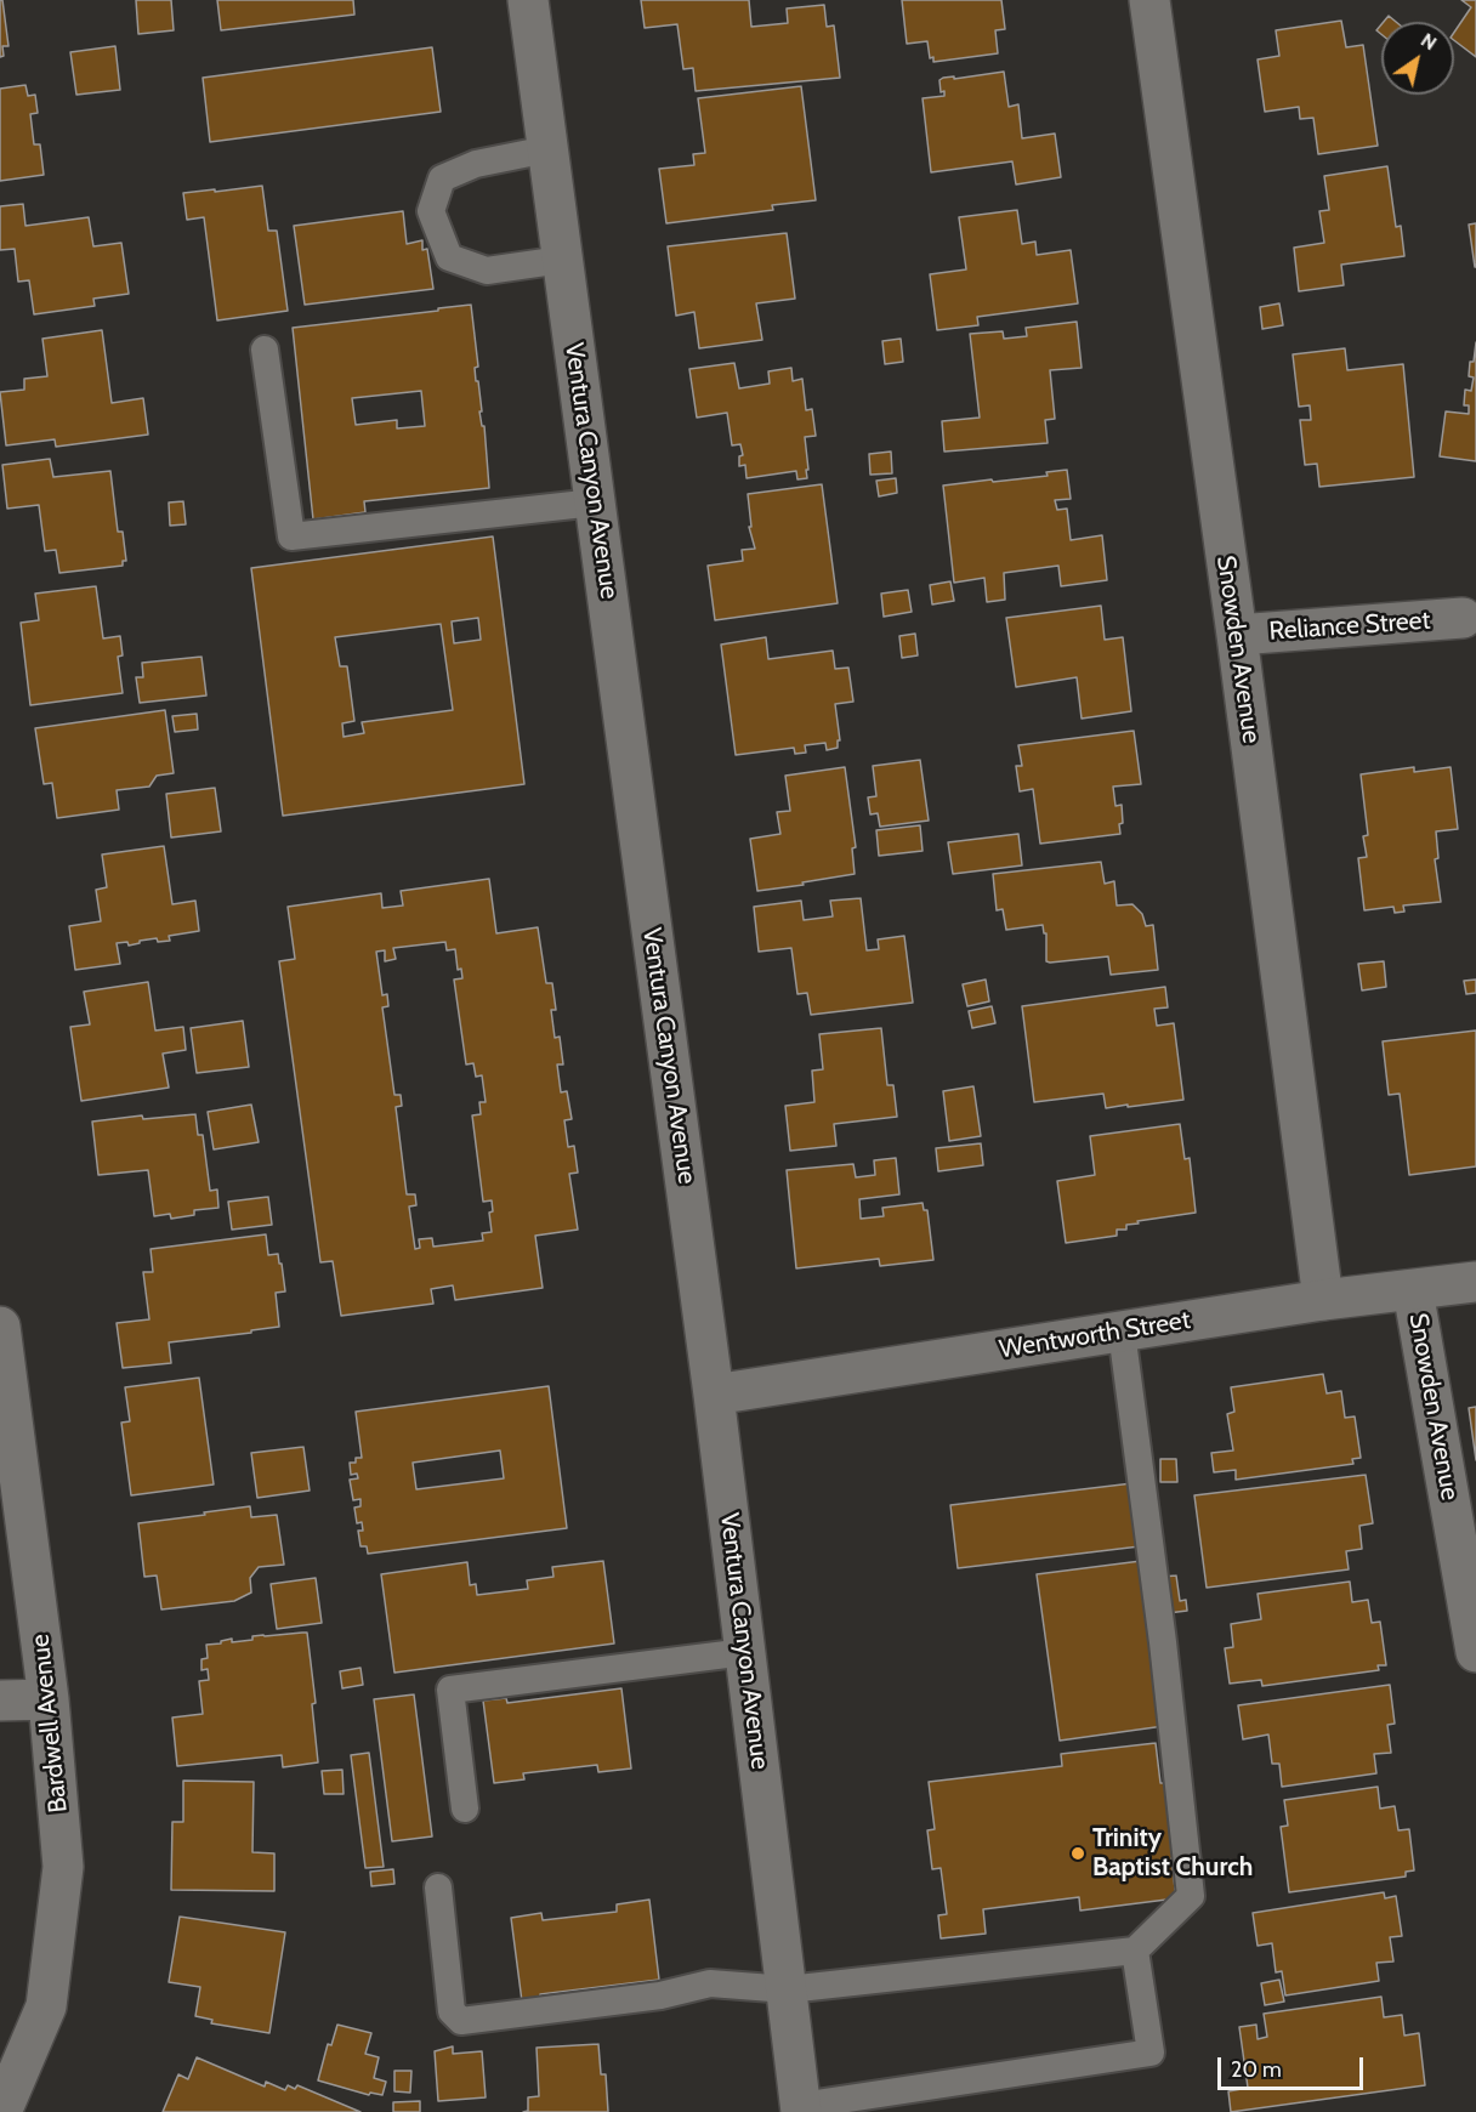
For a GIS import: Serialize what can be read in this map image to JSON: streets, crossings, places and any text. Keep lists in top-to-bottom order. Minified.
{"streets":{"street":["Ventura Canyon Avenue","Reliance Street","Snowden Avenue","Wentworth Street","Bardwell Avenue"]},"crossings":[["Ventura Canyon Avenue","Wentworth Street"],["Reliance Street","Snowden Avenue"],["Snowden Avenue","Wentworth Street"]],"places":["Trinity Baptist Church"],"scale_bar":"20 m","north":"top right"}
